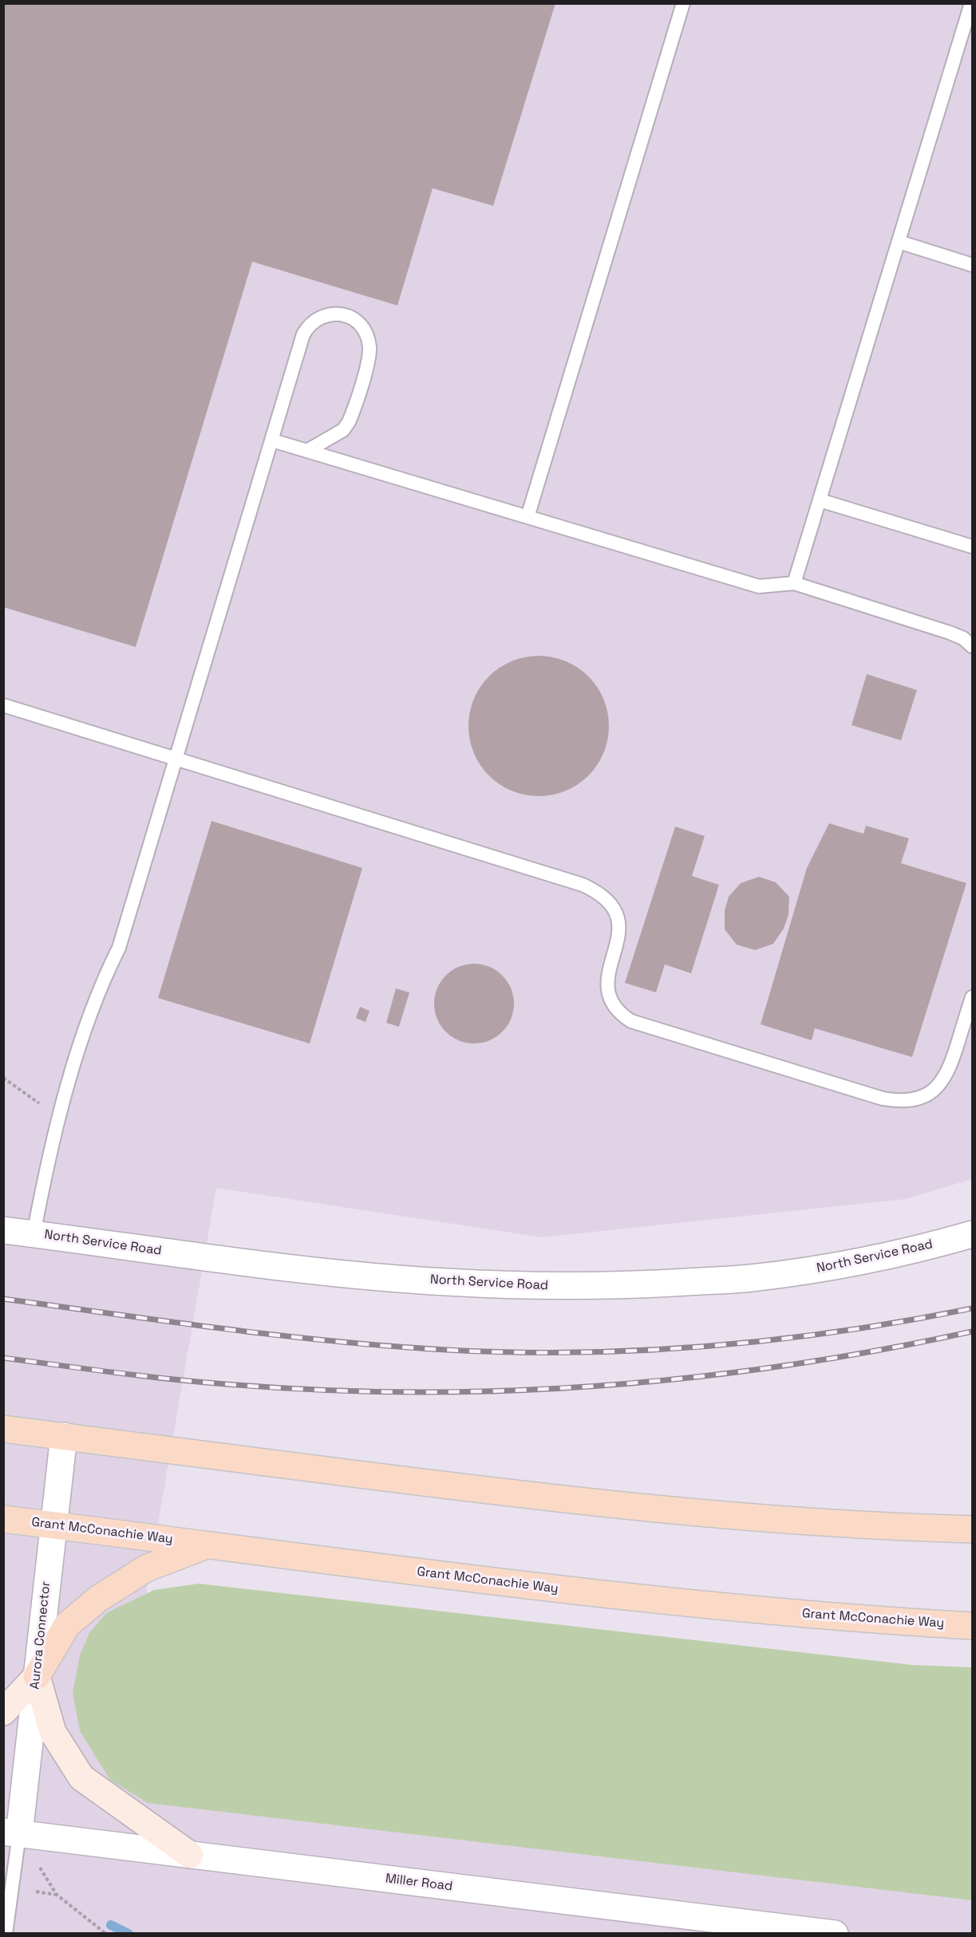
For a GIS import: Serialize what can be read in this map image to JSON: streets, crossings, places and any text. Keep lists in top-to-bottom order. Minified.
{"streets":{"main road":["Grant McConachie Way"],"street":["North Service Road","Aurora Connector","Miller Road"]},"crossings":[["Grant McConachie Way","Aurora Connector"],["Aurora Connector","Miller Road"]]}
